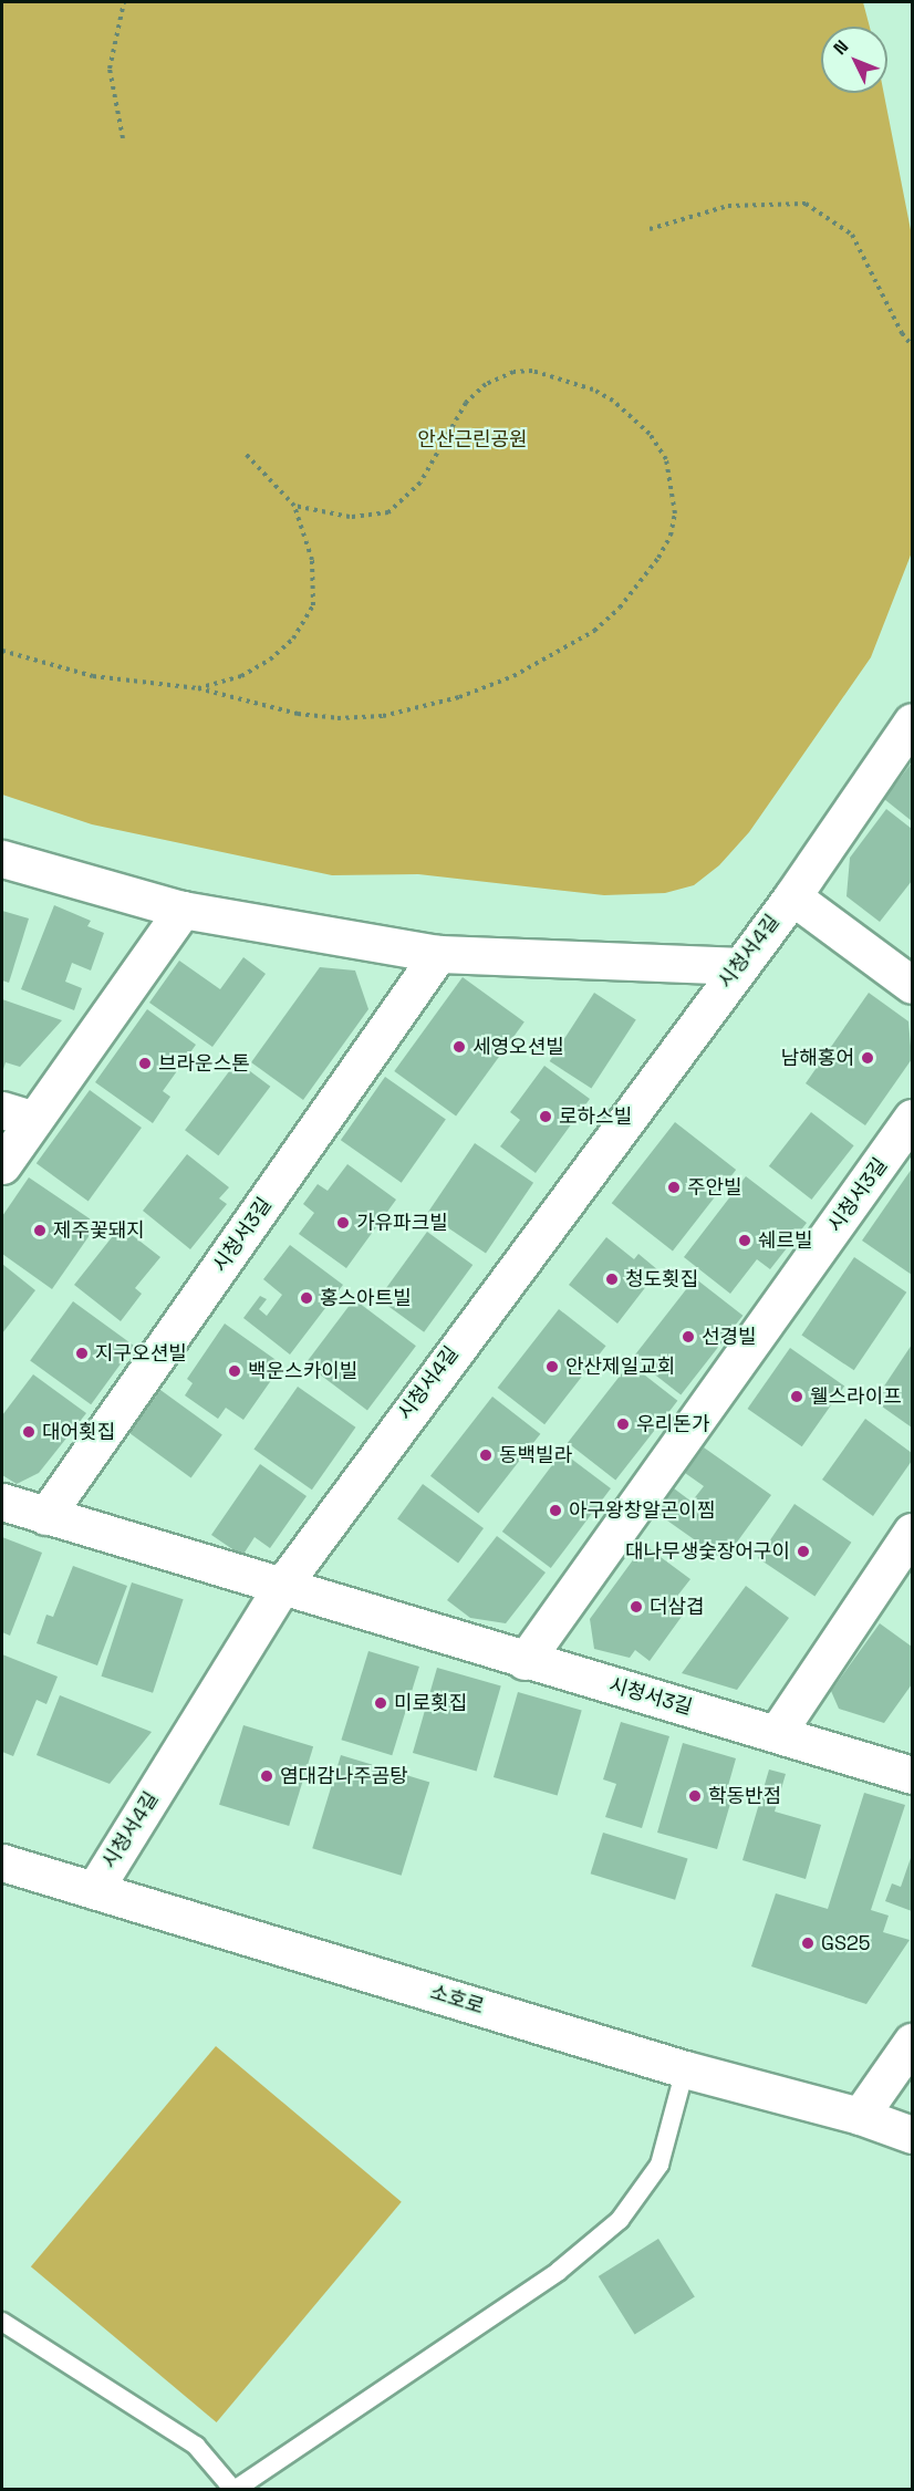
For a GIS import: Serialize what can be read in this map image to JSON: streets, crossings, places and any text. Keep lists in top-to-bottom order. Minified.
{"streets":{"street":["시청서4길","시청서3길","소호로"]},"crossings":[["시청서4길","시청서3길"],["시청서4길","소호로"]],"parks":["안산근린공원"],"places":["세영오션빌","남해홍어","브라운스톤","로하스빌","주안빌","가유파크빌","제주꽃돼지","쉐르빌","청도횟집","홍스아트빌","선경빌","지구오션빌","안산제일교회","백운스카이빌","웰스라이프","우리돈가","대어횟집","동백빌라","아구왕창알곤이찜","대나무생숯장어구이","더삼겹","미로횟집","염대감나주곰탕","학동반점","GS25"],"north":"top left"}
